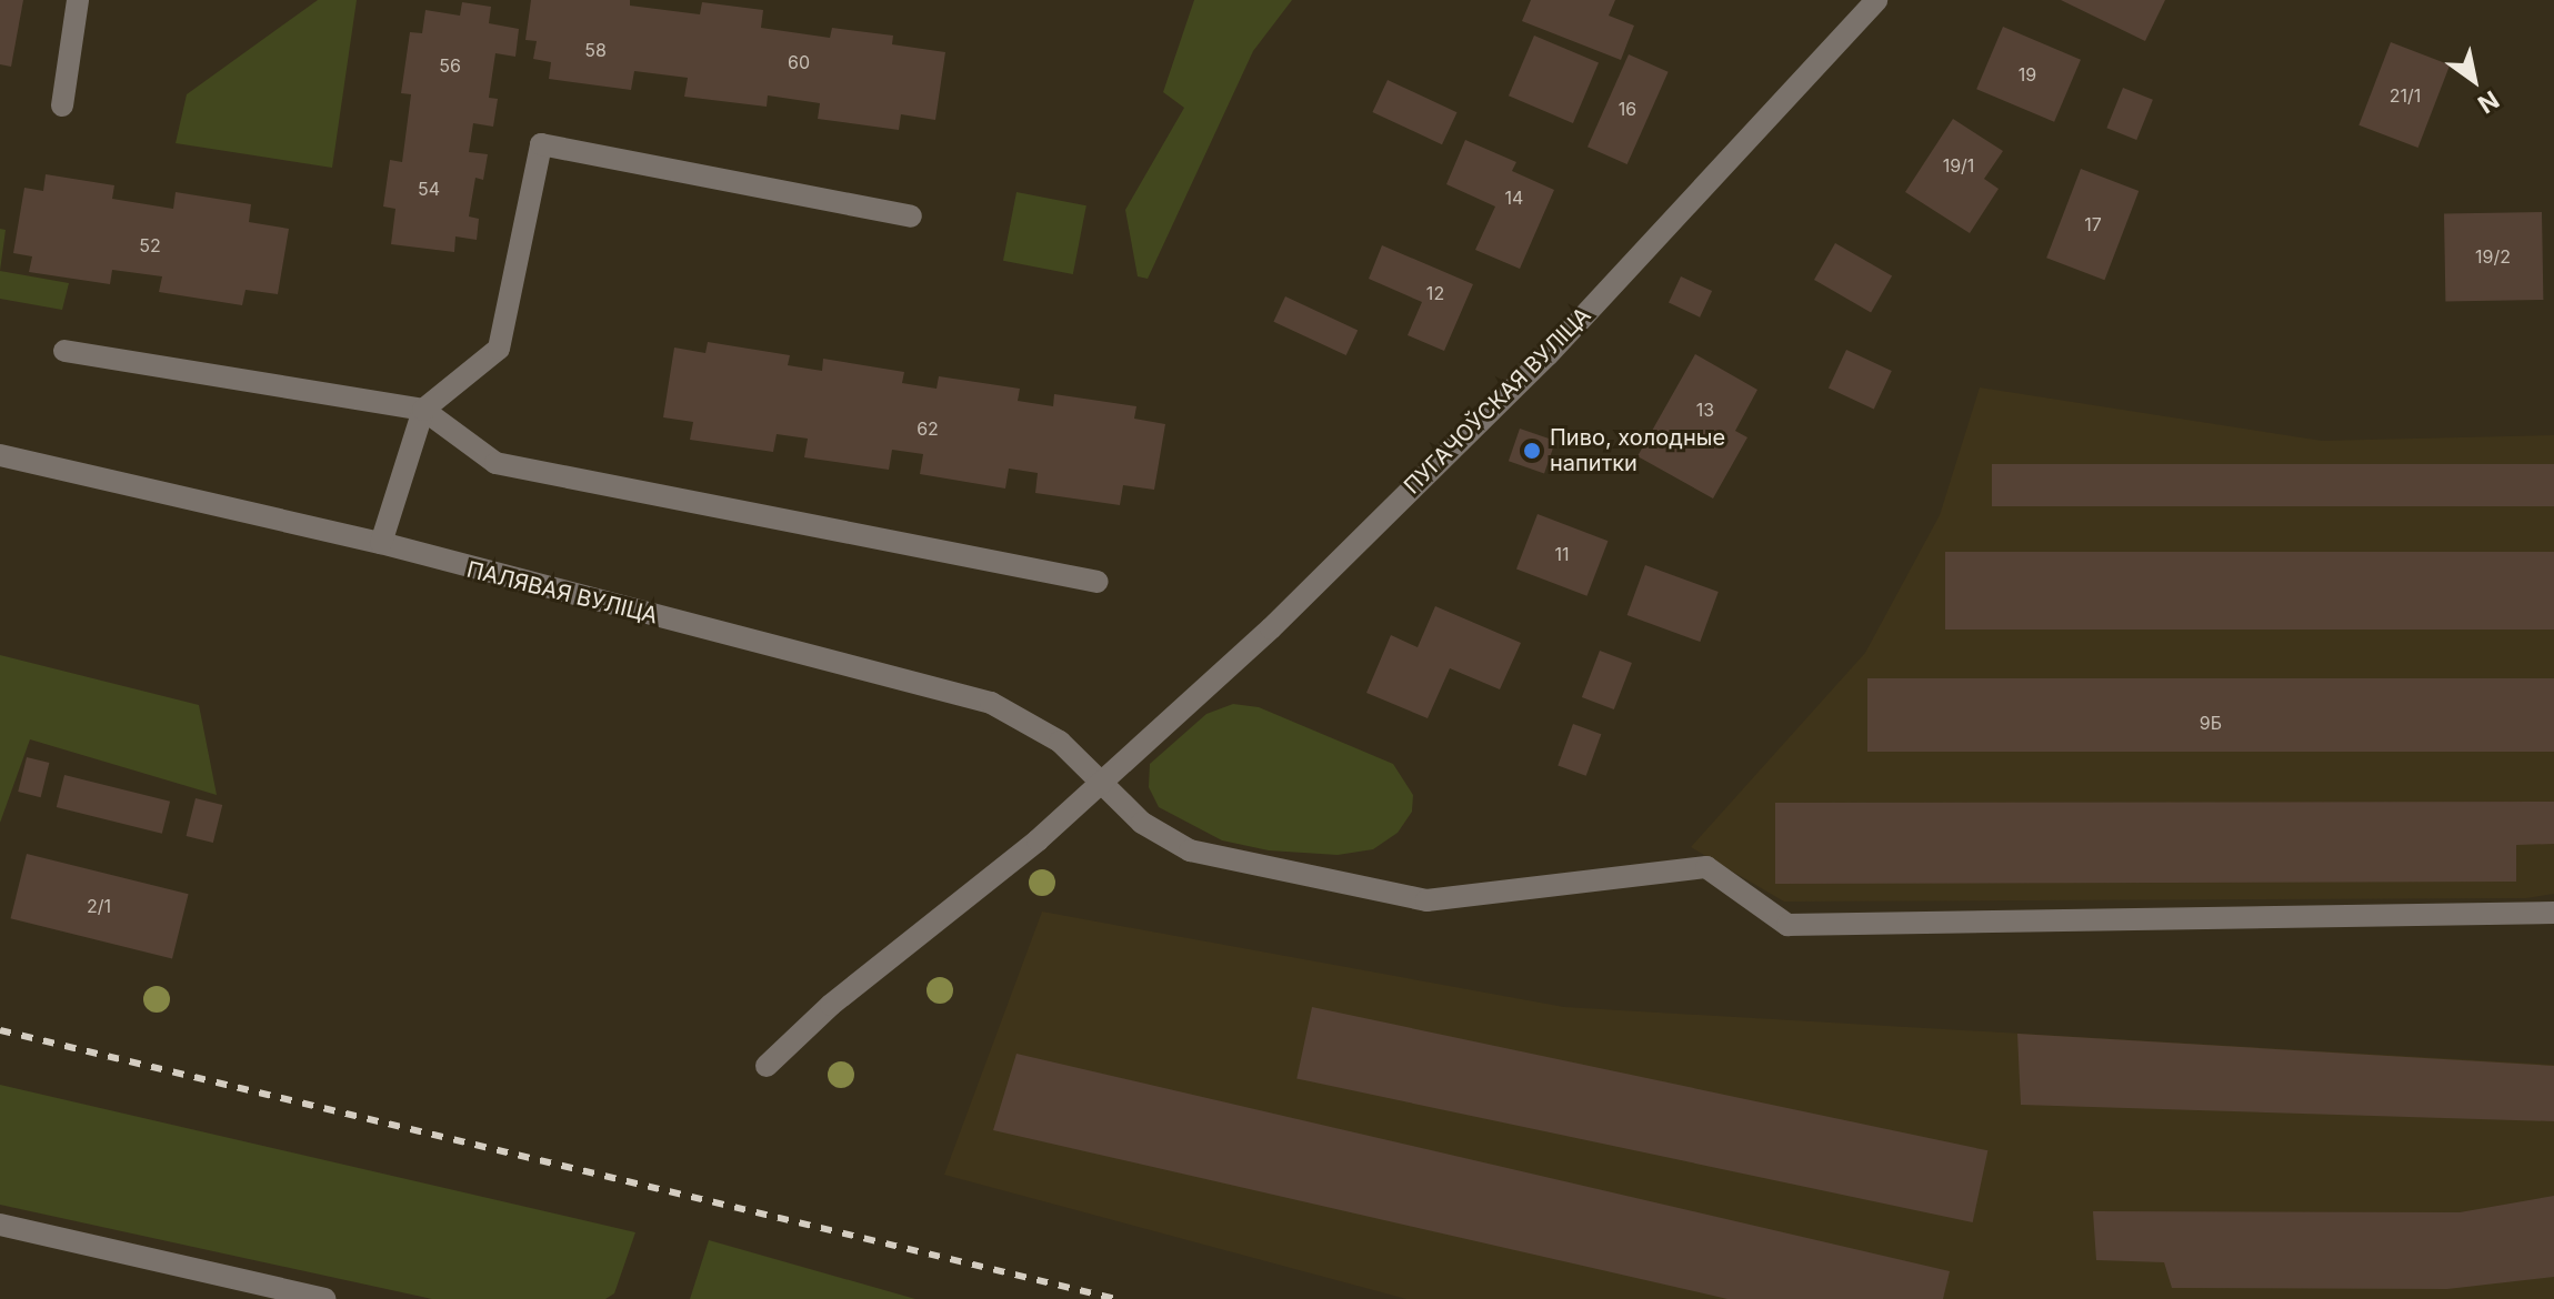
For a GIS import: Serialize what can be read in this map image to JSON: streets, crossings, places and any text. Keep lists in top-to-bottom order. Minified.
{"streets":{"street":["ПУГАЧОЎСКАЯ ВУЛІЦА","ПАЛЯВАЯ ВУЛІЦА"]},"crossings":[["ПУГАЧОЎСКАЯ ВУЛІЦА","ПАЛЯВАЯ ВУЛІЦА"]],"places":["Пиво, холодные напитки"],"house_numbers":["58","60","56","19","21/1","16","19/1","54","14","17","52","19/2","12","13","62","11","9Б","2/1"],"north":"bottom right"}
